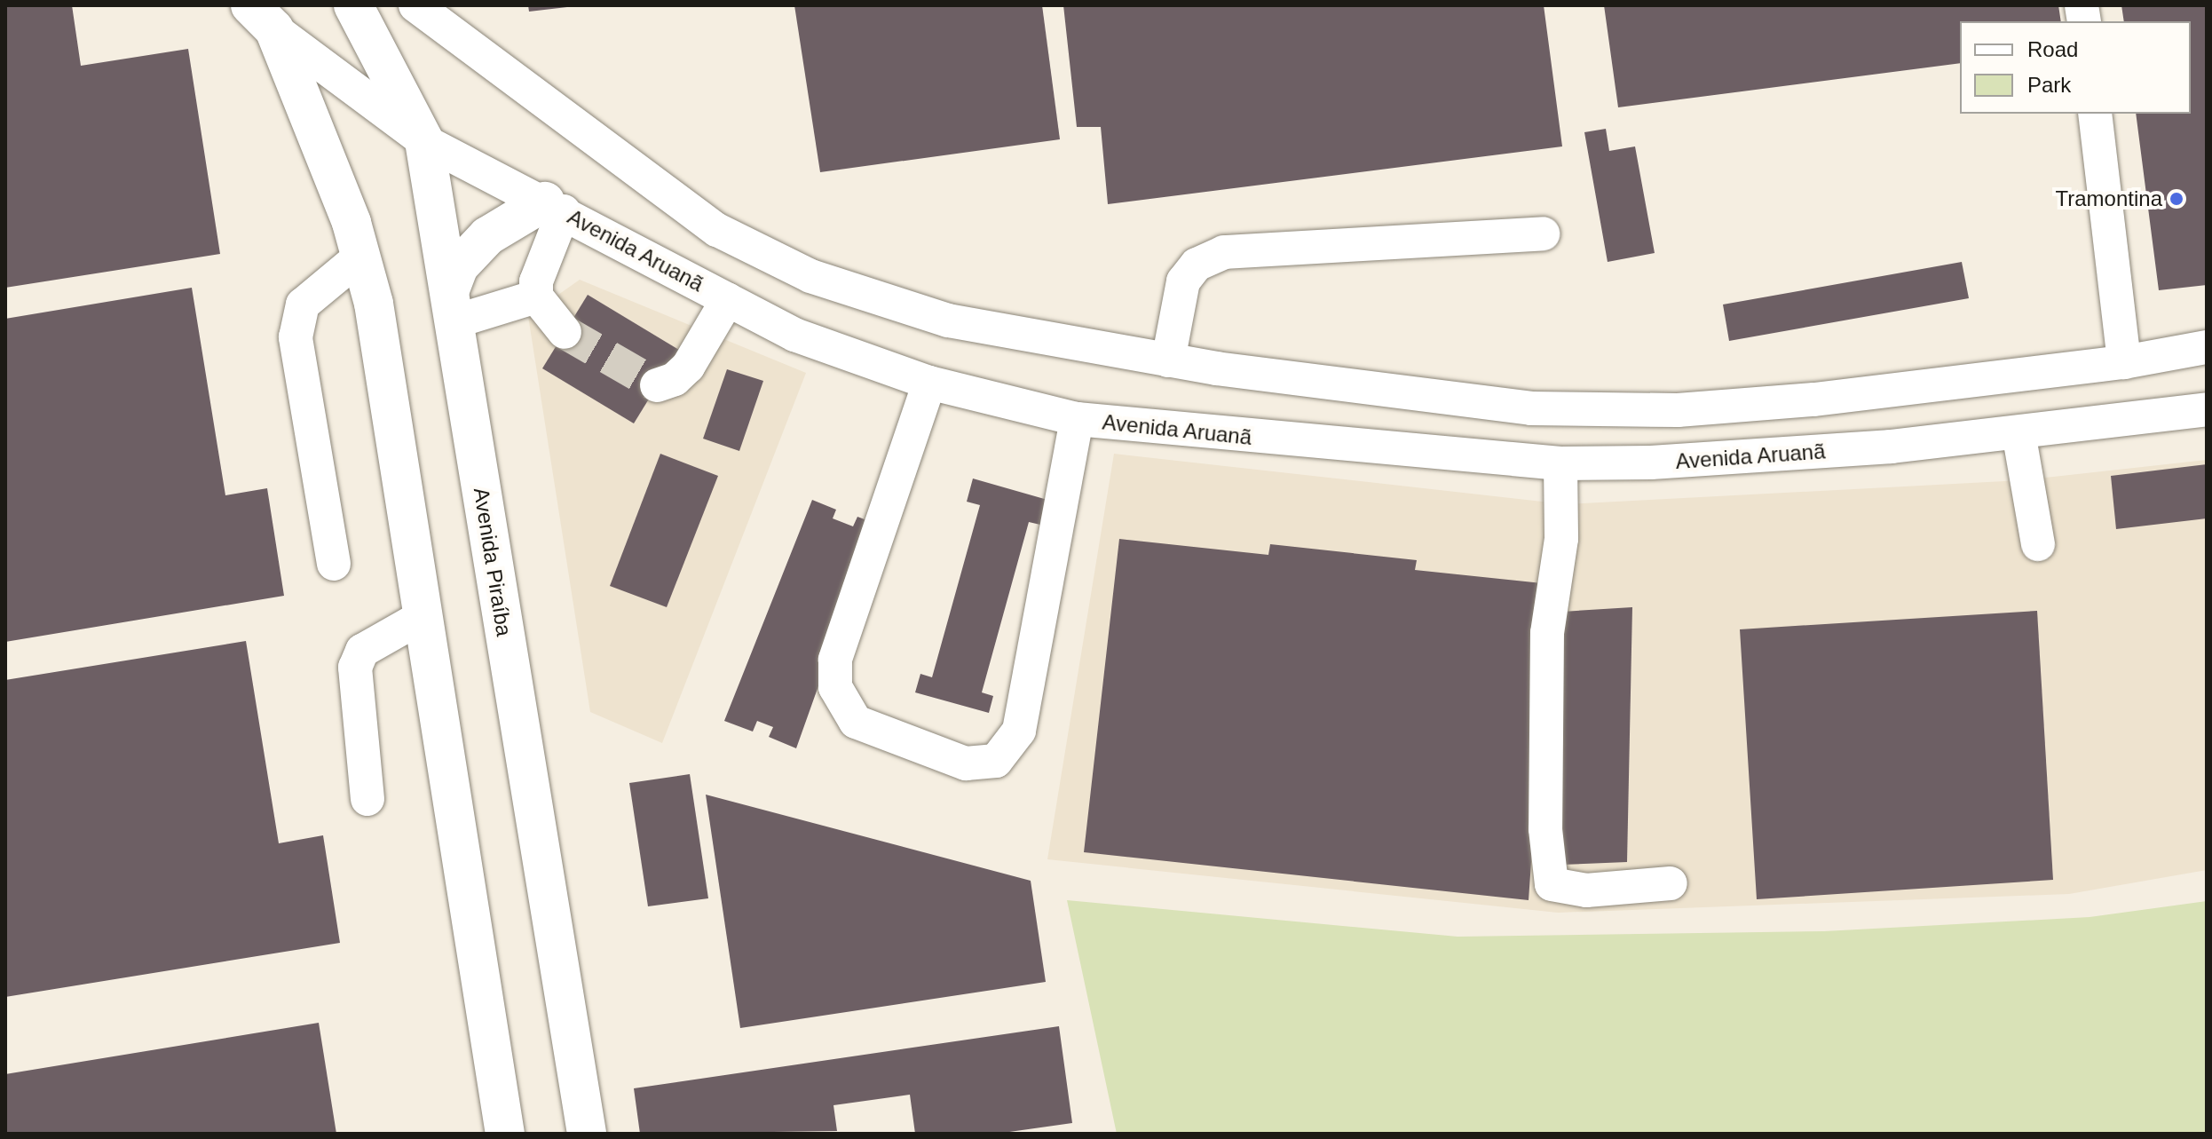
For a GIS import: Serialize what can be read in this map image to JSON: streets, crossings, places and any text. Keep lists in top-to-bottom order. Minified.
{"streets":{"main road":["Avenida Piraíba"],"street":["Avenida Aruanã"]},"crossings":[["Avenida Aruanã","Avenida Piraíba"]],"places":["Tramontina"],"legend":["Road","Park"]}
